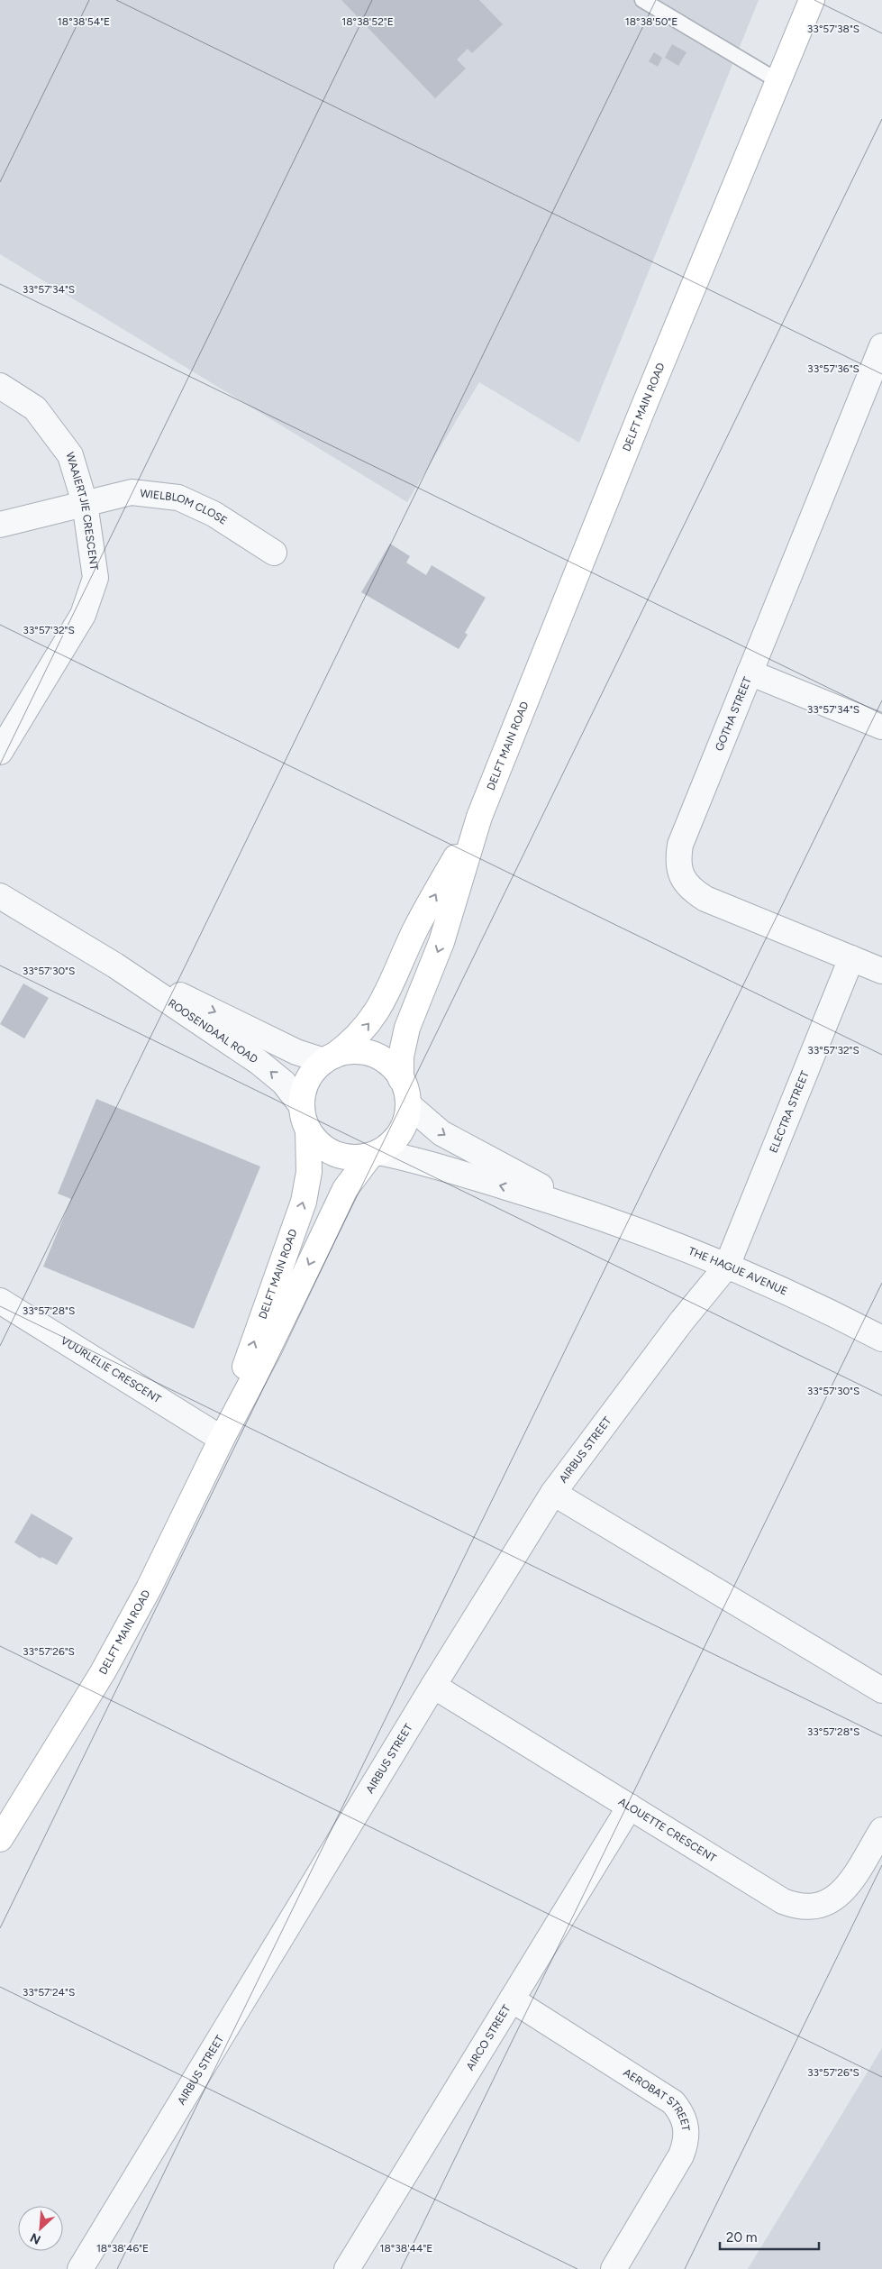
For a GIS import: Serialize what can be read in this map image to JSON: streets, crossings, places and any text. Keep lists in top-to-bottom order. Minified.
{"streets":{"street":["DELFT MAIN ROAD","WIELBLOM CLOSE","WAAIERTJIE CRESCENT","GOTHA STREET","ROOSENDAAL ROAD","ELECTRA STREET","THE HAGUE AVENUE","VUURLELIE CRESCENT","AIRBUS STREET","ALOUETTE CRESCENT","AIRCO STREET","AEROBAT STREET"]},"crossings":[["DELFT MAIN ROAD","ROOSENDAAL ROAD"],["DELFT MAIN ROAD","THE HAGUE AVENUE"],["DELFT MAIN ROAD","VUURLELIE CRESCENT"],["WIELBLOM CLOSE","WAAIERTJIE CRESCENT"],["GOTHA STREET","ELECTRA STREET"],["ROOSENDAAL ROAD","THE HAGUE AVENUE"],["ELECTRA STREET","THE HAGUE AVENUE"],["ELECTRA STREET","AIRBUS STREET"],["THE HAGUE AVENUE","AIRBUS STREET"],["AIRBUS STREET","ALOUETTE CRESCENT"],["ALOUETTE CRESCENT","AIRCO STREET"],["AIRCO STREET","AEROBAT STREET"]],"scale_bar":"20 m","north":"bottom left","coordinates":["18°38'54\"E","18°38'52\"E","18°38'50\"E","33°57'38\"S","33°57'34\"S","33°57'36\"S","33°57'32\"S","33°57'30\"S","33°57'28\"S","33°57'26\"S","33°57'24\"S","18°38'46\"E","18°38'44\"E"]}
